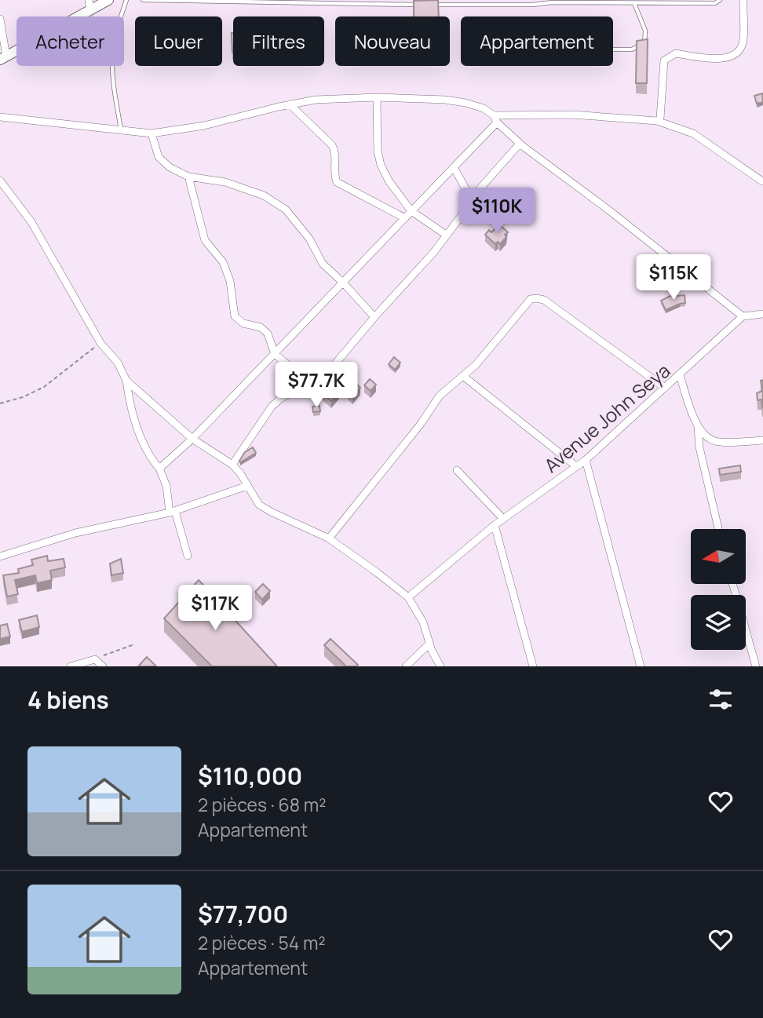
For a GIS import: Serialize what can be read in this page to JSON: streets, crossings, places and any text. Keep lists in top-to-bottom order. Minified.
{"streets":{"street":["Avenue John Seya"]},"north":"left","page":{"chip":["Acheter","Louer","Filtres","Nouveau","Appartement"],"price":["$110K","$115K","$77.7K","$117K"],"heading":"4 biens","list":[{"name":"$110,000","note":"2 pièces · 68 m² · Appartement"},{"name":"$77,700","note":"2 pièces · 54 m² · Appartement"}]}}
